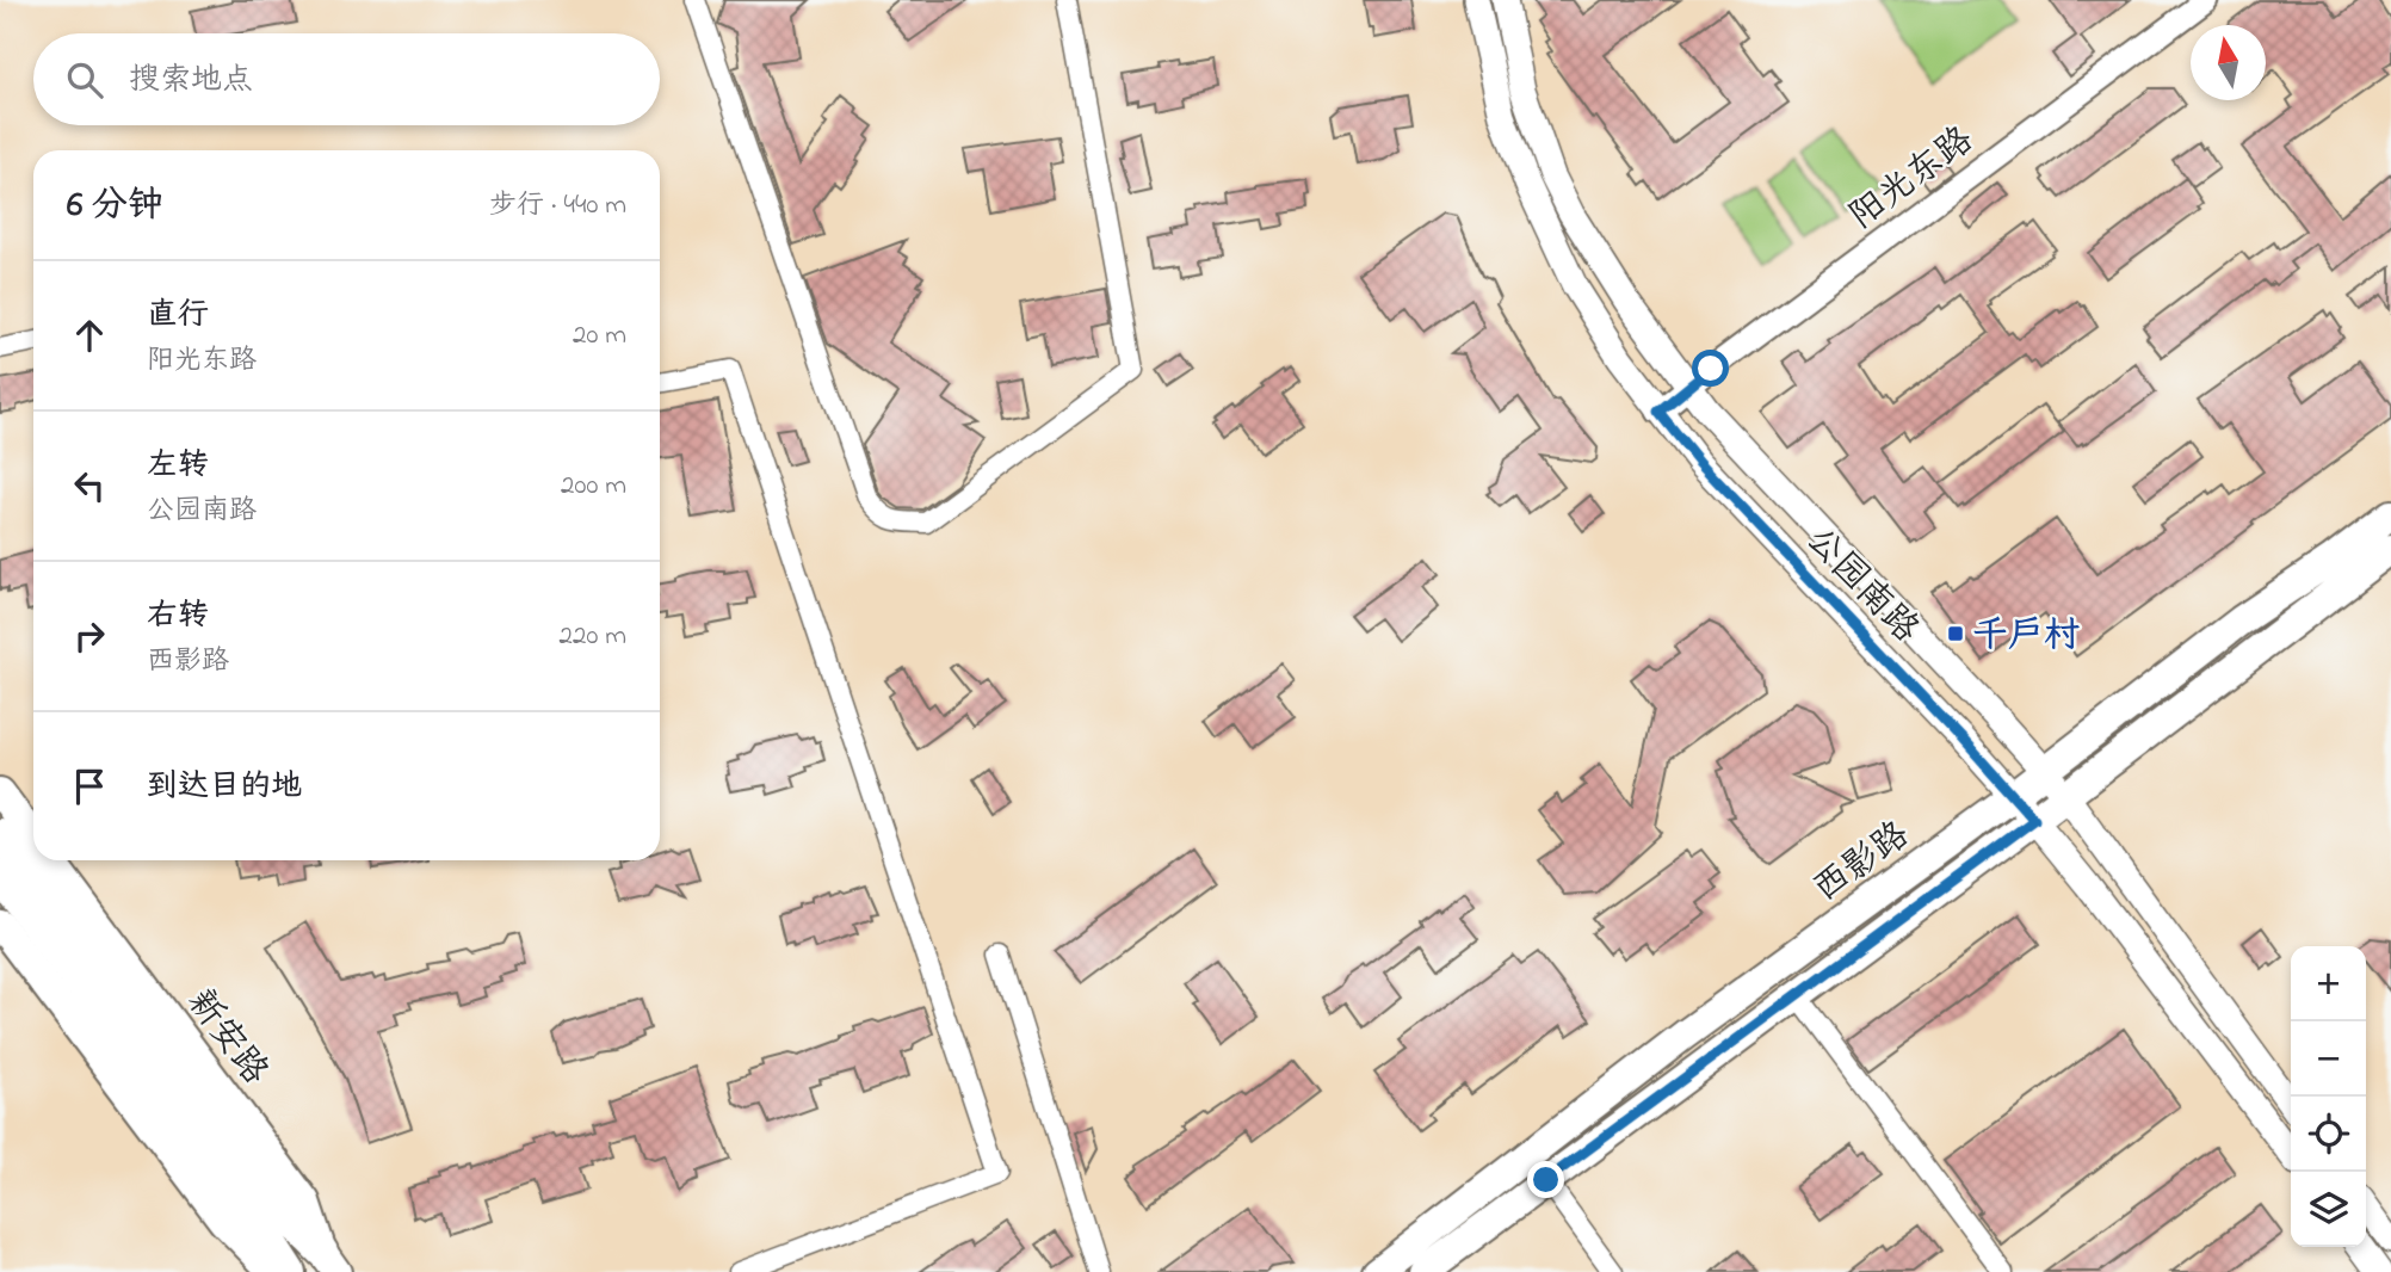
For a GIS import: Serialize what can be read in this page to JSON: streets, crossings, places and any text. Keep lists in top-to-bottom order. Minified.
{"streets":{"main road":["公园南路","西影路","新安路"],"street":["阳光东路"]},"crossings":[["阳光东路","公园南路"],["公园南路","西影路"]],"places":{"transit":["千户村"]},"north":"top","page":{"search":"搜索地点","heading":["6 分钟","步行 · 440 m"],"list":[["直行","阳光东路","20 m"],["左转","公园南路","200 m"],["右转","西影路","220 m"],"到达目的地"],"map_buttons":["+","−"]}}
